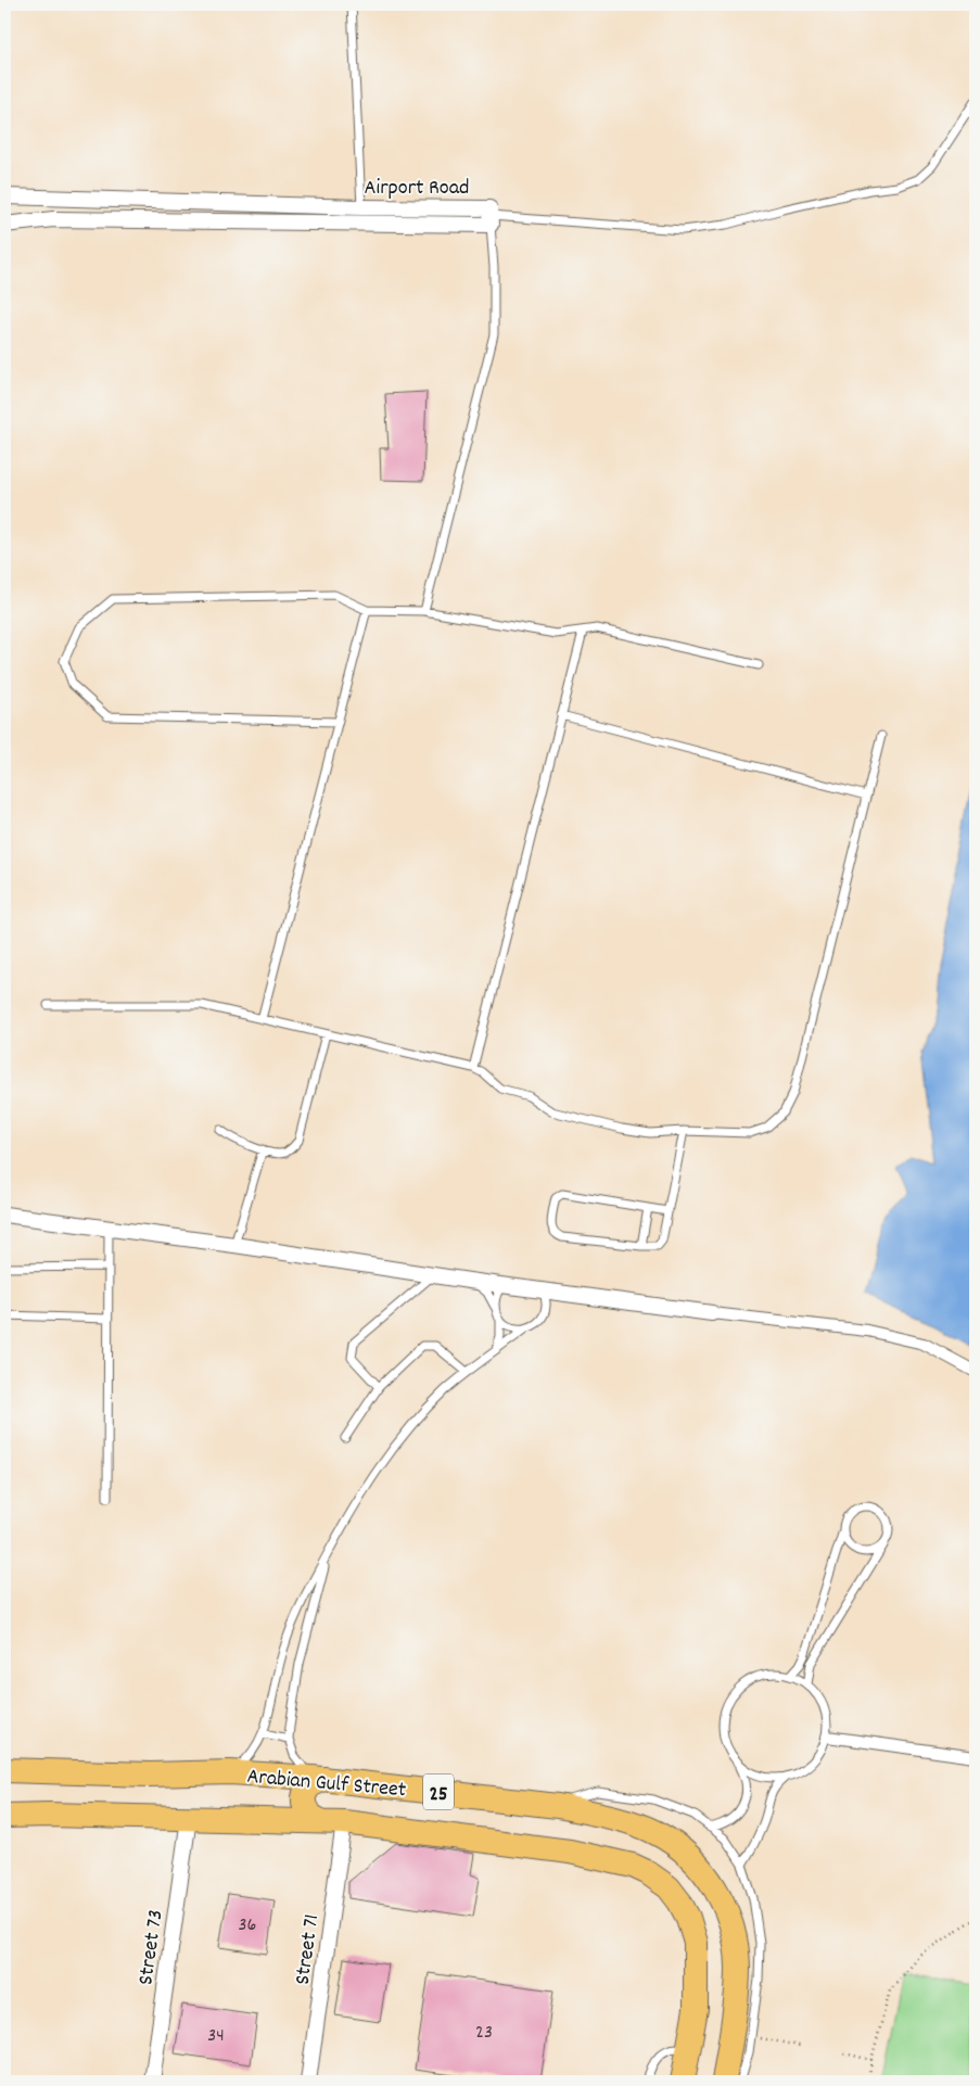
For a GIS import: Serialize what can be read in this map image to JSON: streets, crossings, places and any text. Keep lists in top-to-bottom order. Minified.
{"streets":{"main road":["Arabian Gulf Street","25"],"street":["Airport Road","Street 73","Street 71"]},"crossings":[["Arabian Gulf Street","Street 73"],["Arabian Gulf Street","Street 71"]],"house_numbers":["36","23","34"]}
